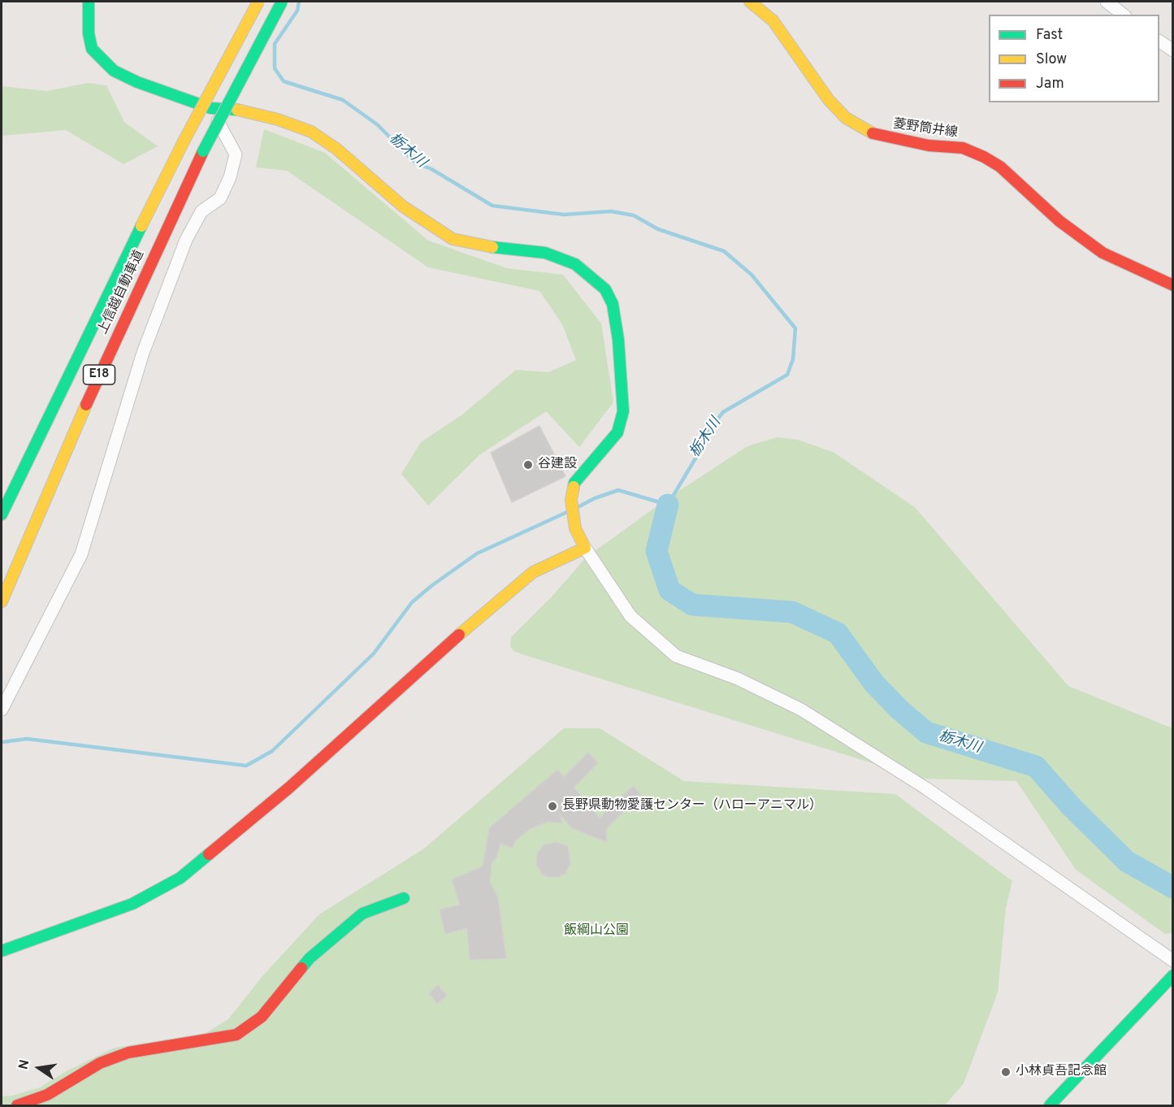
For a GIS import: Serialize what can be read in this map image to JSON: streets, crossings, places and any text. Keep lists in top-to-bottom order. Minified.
{"streets":{"main road":["菱野筒井線","上信越自動車道","E18"]},"water":["栃木川"],"parks":["飯綱山公園"],"places":["谷建設","長野県動物愛護センター（ハローアニマル）","小林貞吾記念館"],"legend":["Fast","Slow","Jam"],"north":"left"}
